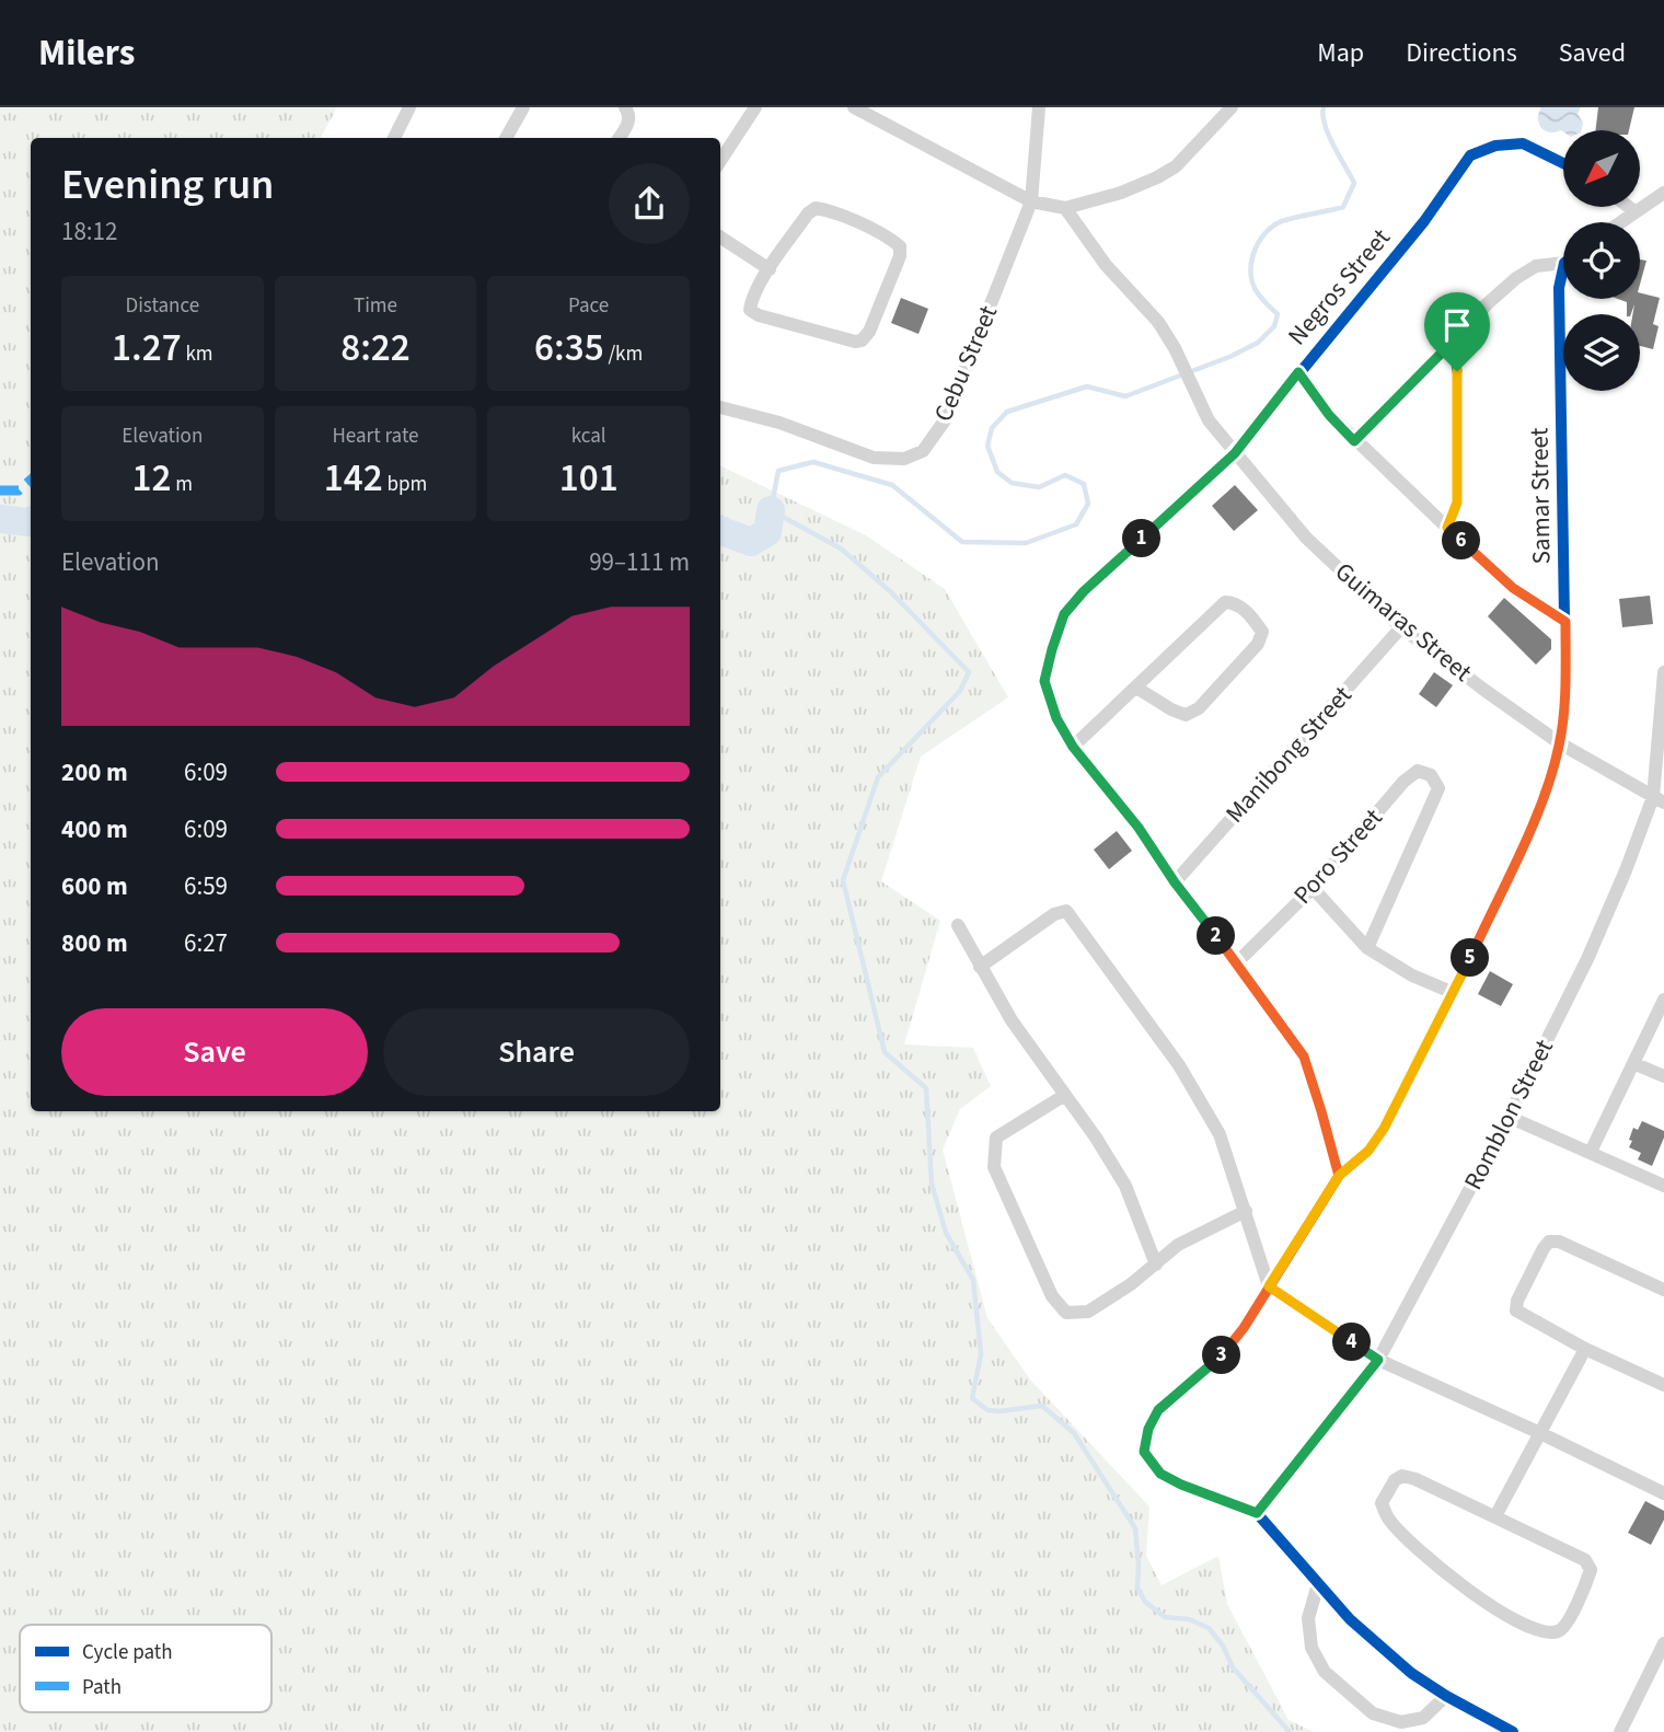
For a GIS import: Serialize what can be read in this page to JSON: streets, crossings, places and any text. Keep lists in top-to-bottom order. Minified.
{"streets":{"street":["Negros Street","Cebu Street","Samar Street","Guimaras Street","Manibong Street","Poro Street","Romblon Street"]},"crossings":[["Negros Street","Samar Street"],["Negros Street","Guimaras Street"],["Negros Street","Manibong Street"],["Negros Street","Poro Street"],["Samar Street","Guimaras Street"],["Samar Street","Romblon Street"],["Guimaras Street","Manibong Street"],["Guimaras Street","Romblon Street"]],"legend":["Cycle path","Path"],"north":"bottom left","page":{"header":"Milers","nav":["Map","Directions","Saved"],"heading":["Evening run","18:12"],"stats":[["Distance","1.27 km"],["Time","8:22"],["Pace","6:35 /km"],["Elevation","12 m"],["Heart rate","142 bpm"],["kcal","101"]],"pins":["1","6","2","5","4","3"],"chart":["Elevation","99–111 m"],"list":[{"name":"200 m","note":"6:09"},{"name":"400 m","note":"6:09"},{"name":"600 m","note":"6:59"},{"name":"800 m","note":"6:27"}],"buttons":["Save","Share"]}}
